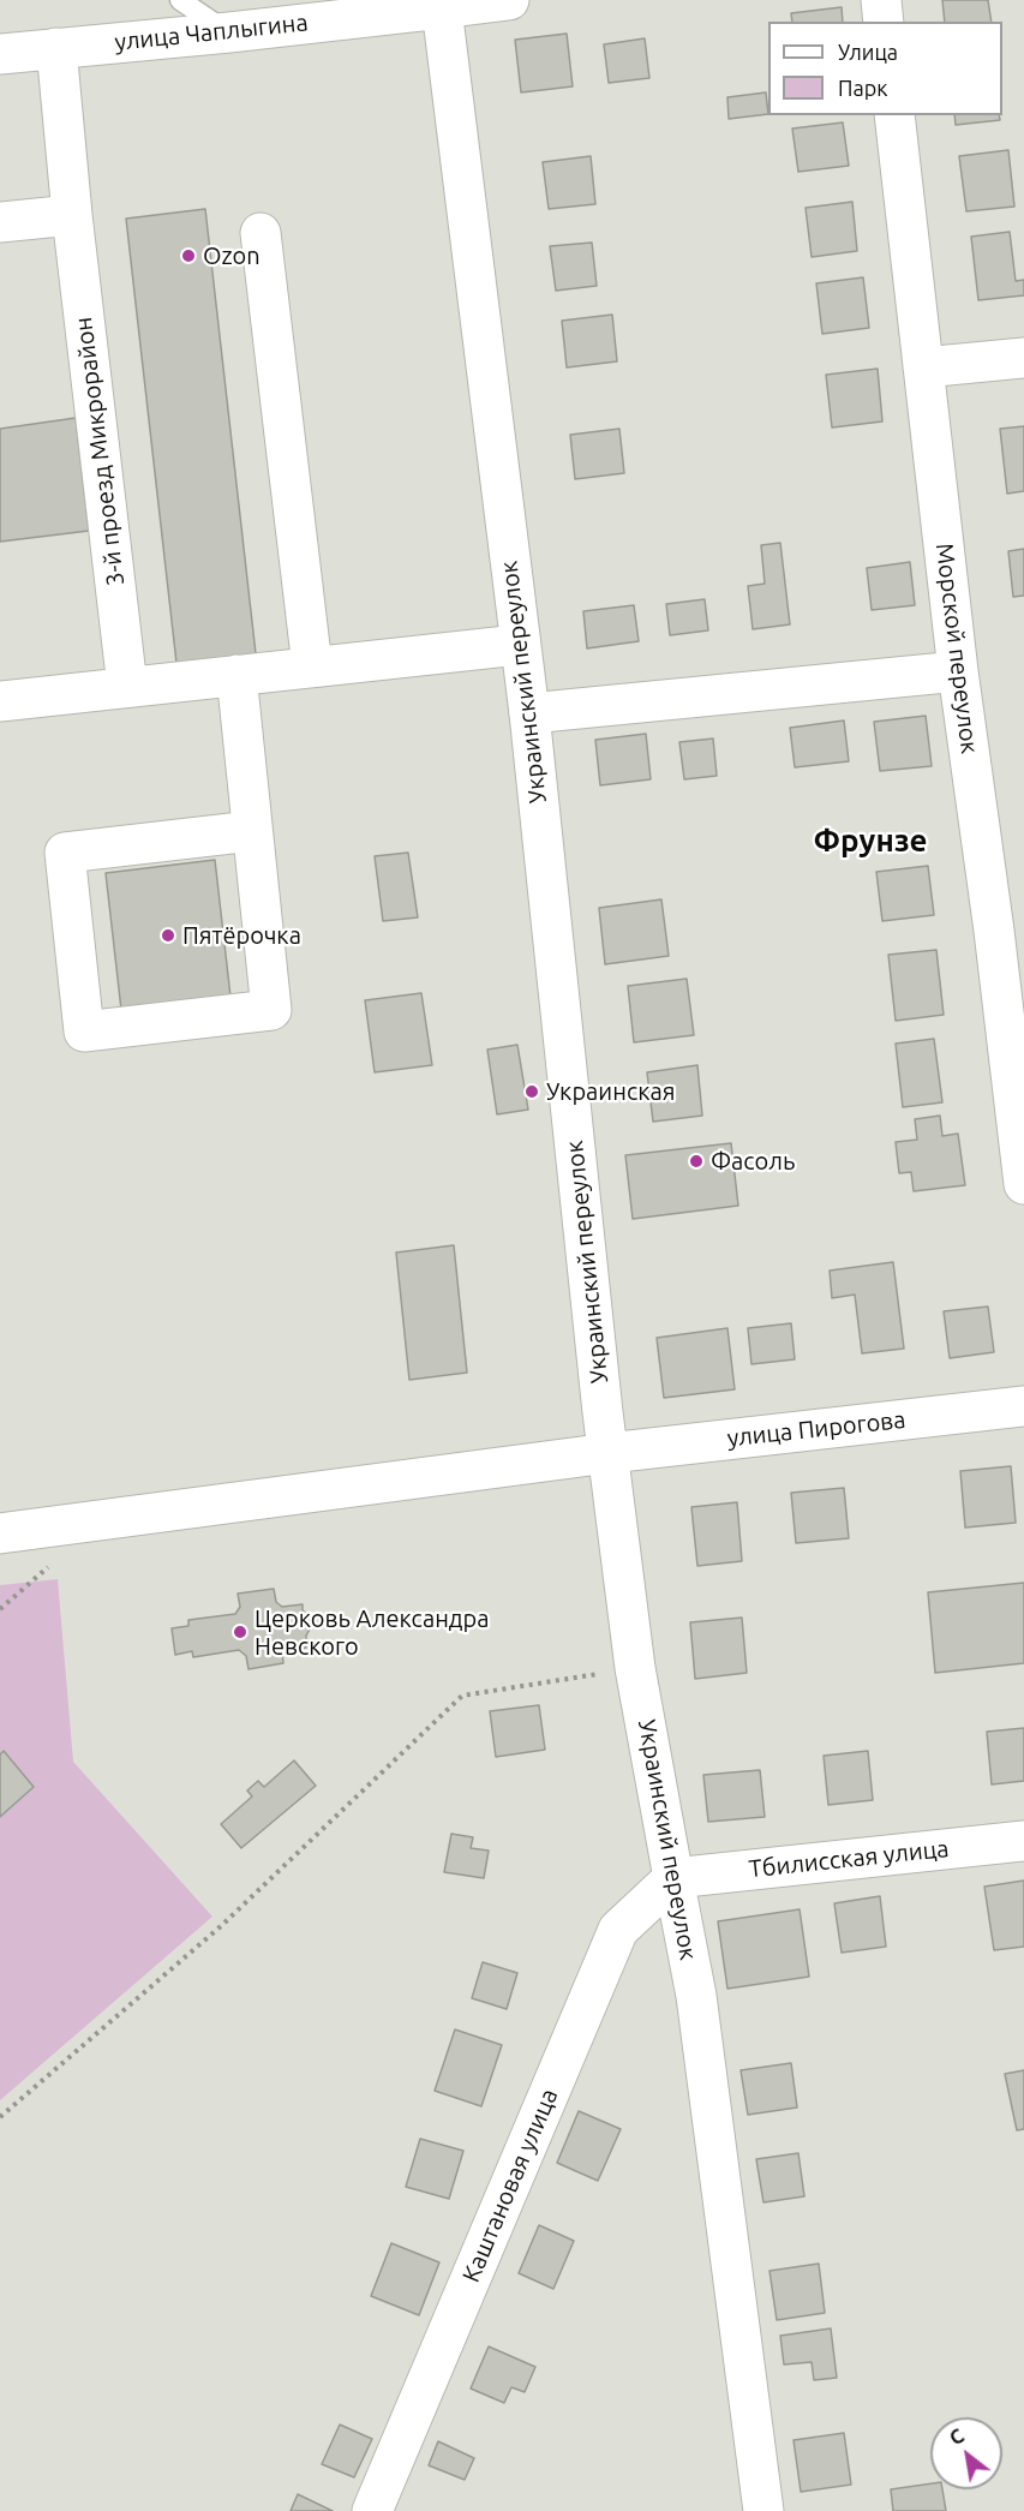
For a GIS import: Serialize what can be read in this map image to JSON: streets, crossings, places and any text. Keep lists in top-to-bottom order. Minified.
{"streets":{"street":["улица Чаплыгина","3-й проезд Микрорайон","Морской переулок","Украинский переулок","улица Пирогова","Тбилисская улица","Каштановая улица"]},"crossings":[["улица Чаплыгина","3-й проезд Микрорайон"],["улица Чаплыгина","Украинский переулок"],["Украинский переулок","улица Пирогова"],["Украинский переулок","Тбилисская улица"],["Украинский переулок","Каштановая улица"],["Тбилисская улица","Каштановая улица"]],"districts":["Фрунзе"],"places":["Ozon","Пятёрочка","Украинская","Фасоль","Церковь Александра Невского"],"legend":["Улица","Парк"],"north":"top left"}
